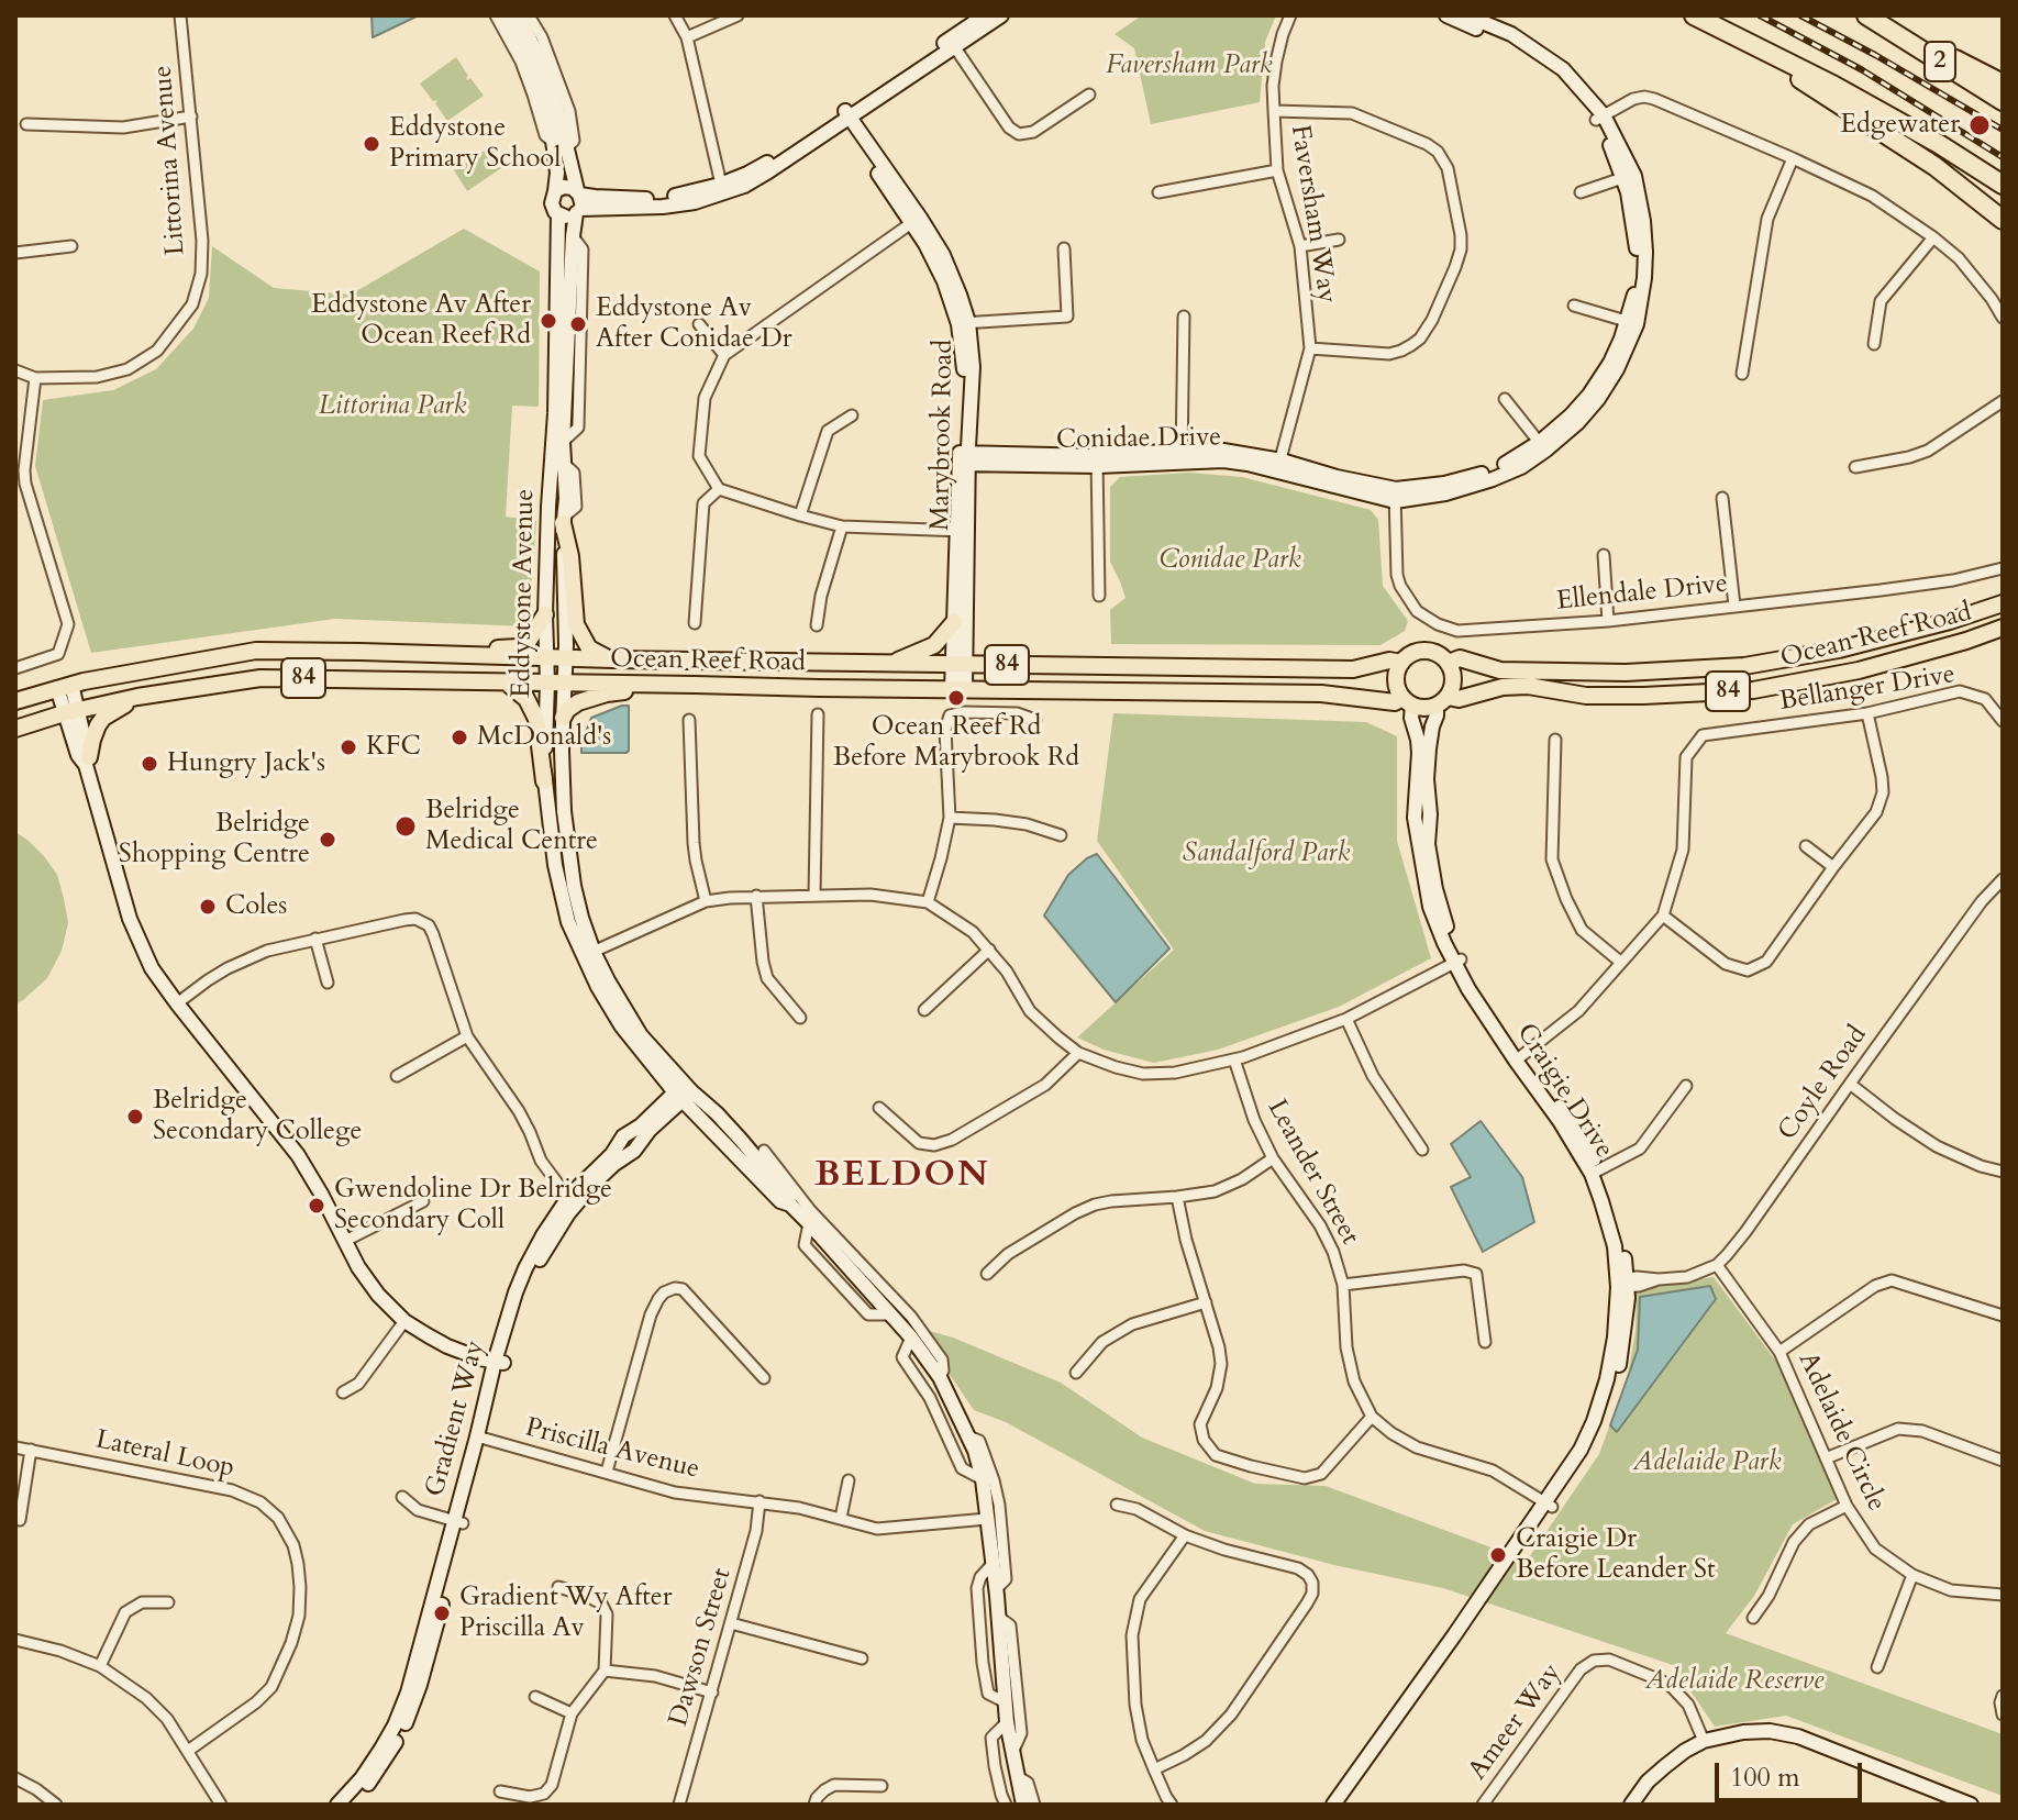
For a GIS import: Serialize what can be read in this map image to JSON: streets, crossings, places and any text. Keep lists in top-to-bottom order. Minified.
{"streets":{"highway":["2"],"main road":["Marybrook Road","Conidae Drive","Eddystone Avenue","Ocean Reef Road","84","Craigie Drive","Gradient Way"],"street":["Littorina Avenue","Faversham Way","Ellendale Drive","Bellanger Drive","Coyle Road","Leander Street","Adelaide Circle","Priscilla Avenue","Lateral Loop","Dawson Street","Ameer Way"]},"crossings":[["Faversham Way","Conidae Drive"],["Marybrook Road","Conidae Drive"],["Marybrook Road","Ocean Reef Road"],["Conidae Drive","Ellendale Drive"],["Eddystone Avenue","Ocean Reef Road"],["Eddystone Avenue","Gradient Way"],["Eddystone Avenue","Priscilla Avenue"],["Ocean Reef Road","84"],["Ocean Reef Road","Craigie Drive"],["84","Craigie Drive"],["Bellanger Drive","Craigie Drive"],["Coyle Road","Adelaide Circle"],["Craigie Drive","Leander Street"],["Gradient Way","Priscilla Avenue"],["Priscilla Avenue","Dawson Street"]],"districts":["BELDON"],"parks":["Faversham Park","Littorina Park","Conidae Park","Sandalford Park","Adelaide Park","Adelaide Reserve"],"places":["Edgewater","Eddystone Primary School","Eddystone Av After Ocean Reef Rd","Eddystone Av After Conidae Dr","Ocean Reef Rd Before Marybrook Rd","McDonald's","KFC","Hungry Jack's","Belridge Medical Centre","Belridge Shopping Centre","Coles","Belridge Secondary College","Gwendoline Dr Belridge Secondary Coll","Craigie Dr Before Leander St","Gradient Wy After Priscilla Av"],"scale_bar":"100 m"}
